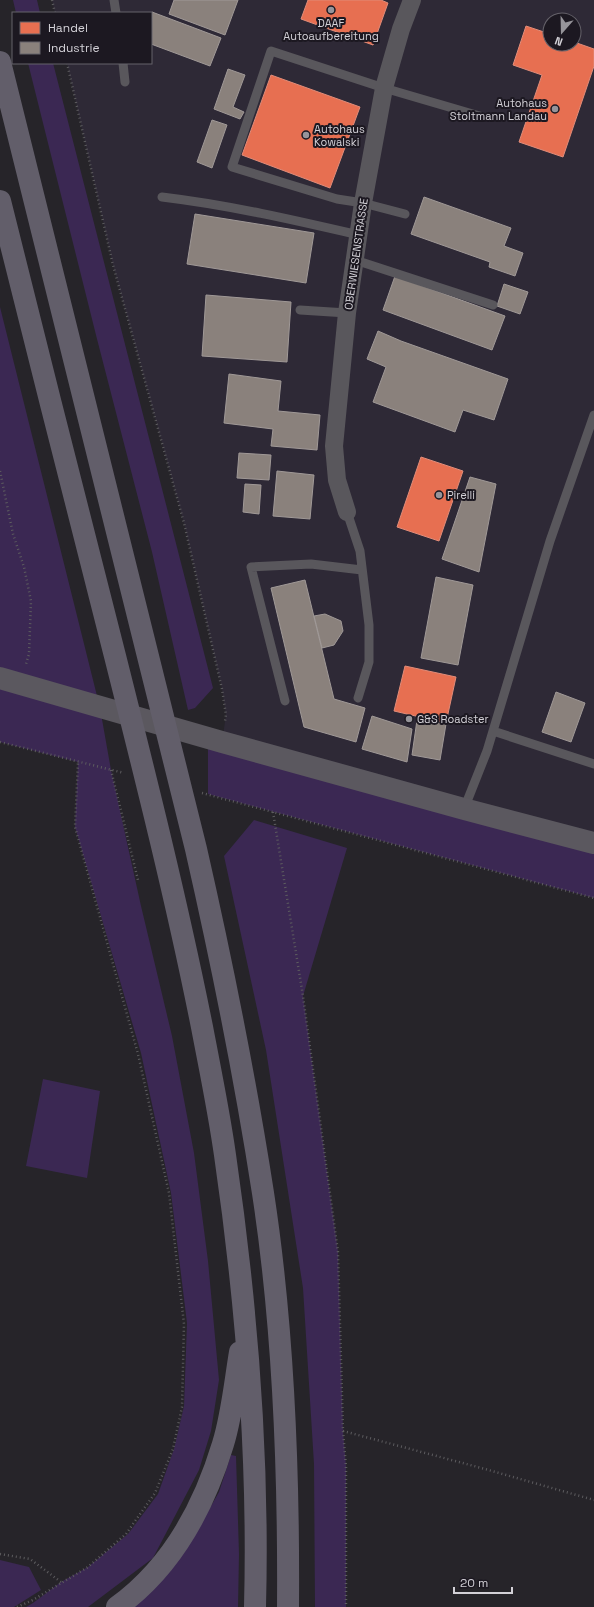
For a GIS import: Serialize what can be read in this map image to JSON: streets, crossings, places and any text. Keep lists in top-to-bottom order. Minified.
{"streets":{"street":["OBERWIESENSTRASSE"]},"places":["DAAF Autoaufbereitung","Autohaus Stoltmann Landau","Autohaus Kowalski","Pirelli","G&S Roadster"],"legend":["Handel","Industrie"],"scale_bar":"20 m","north":"bottom"}
